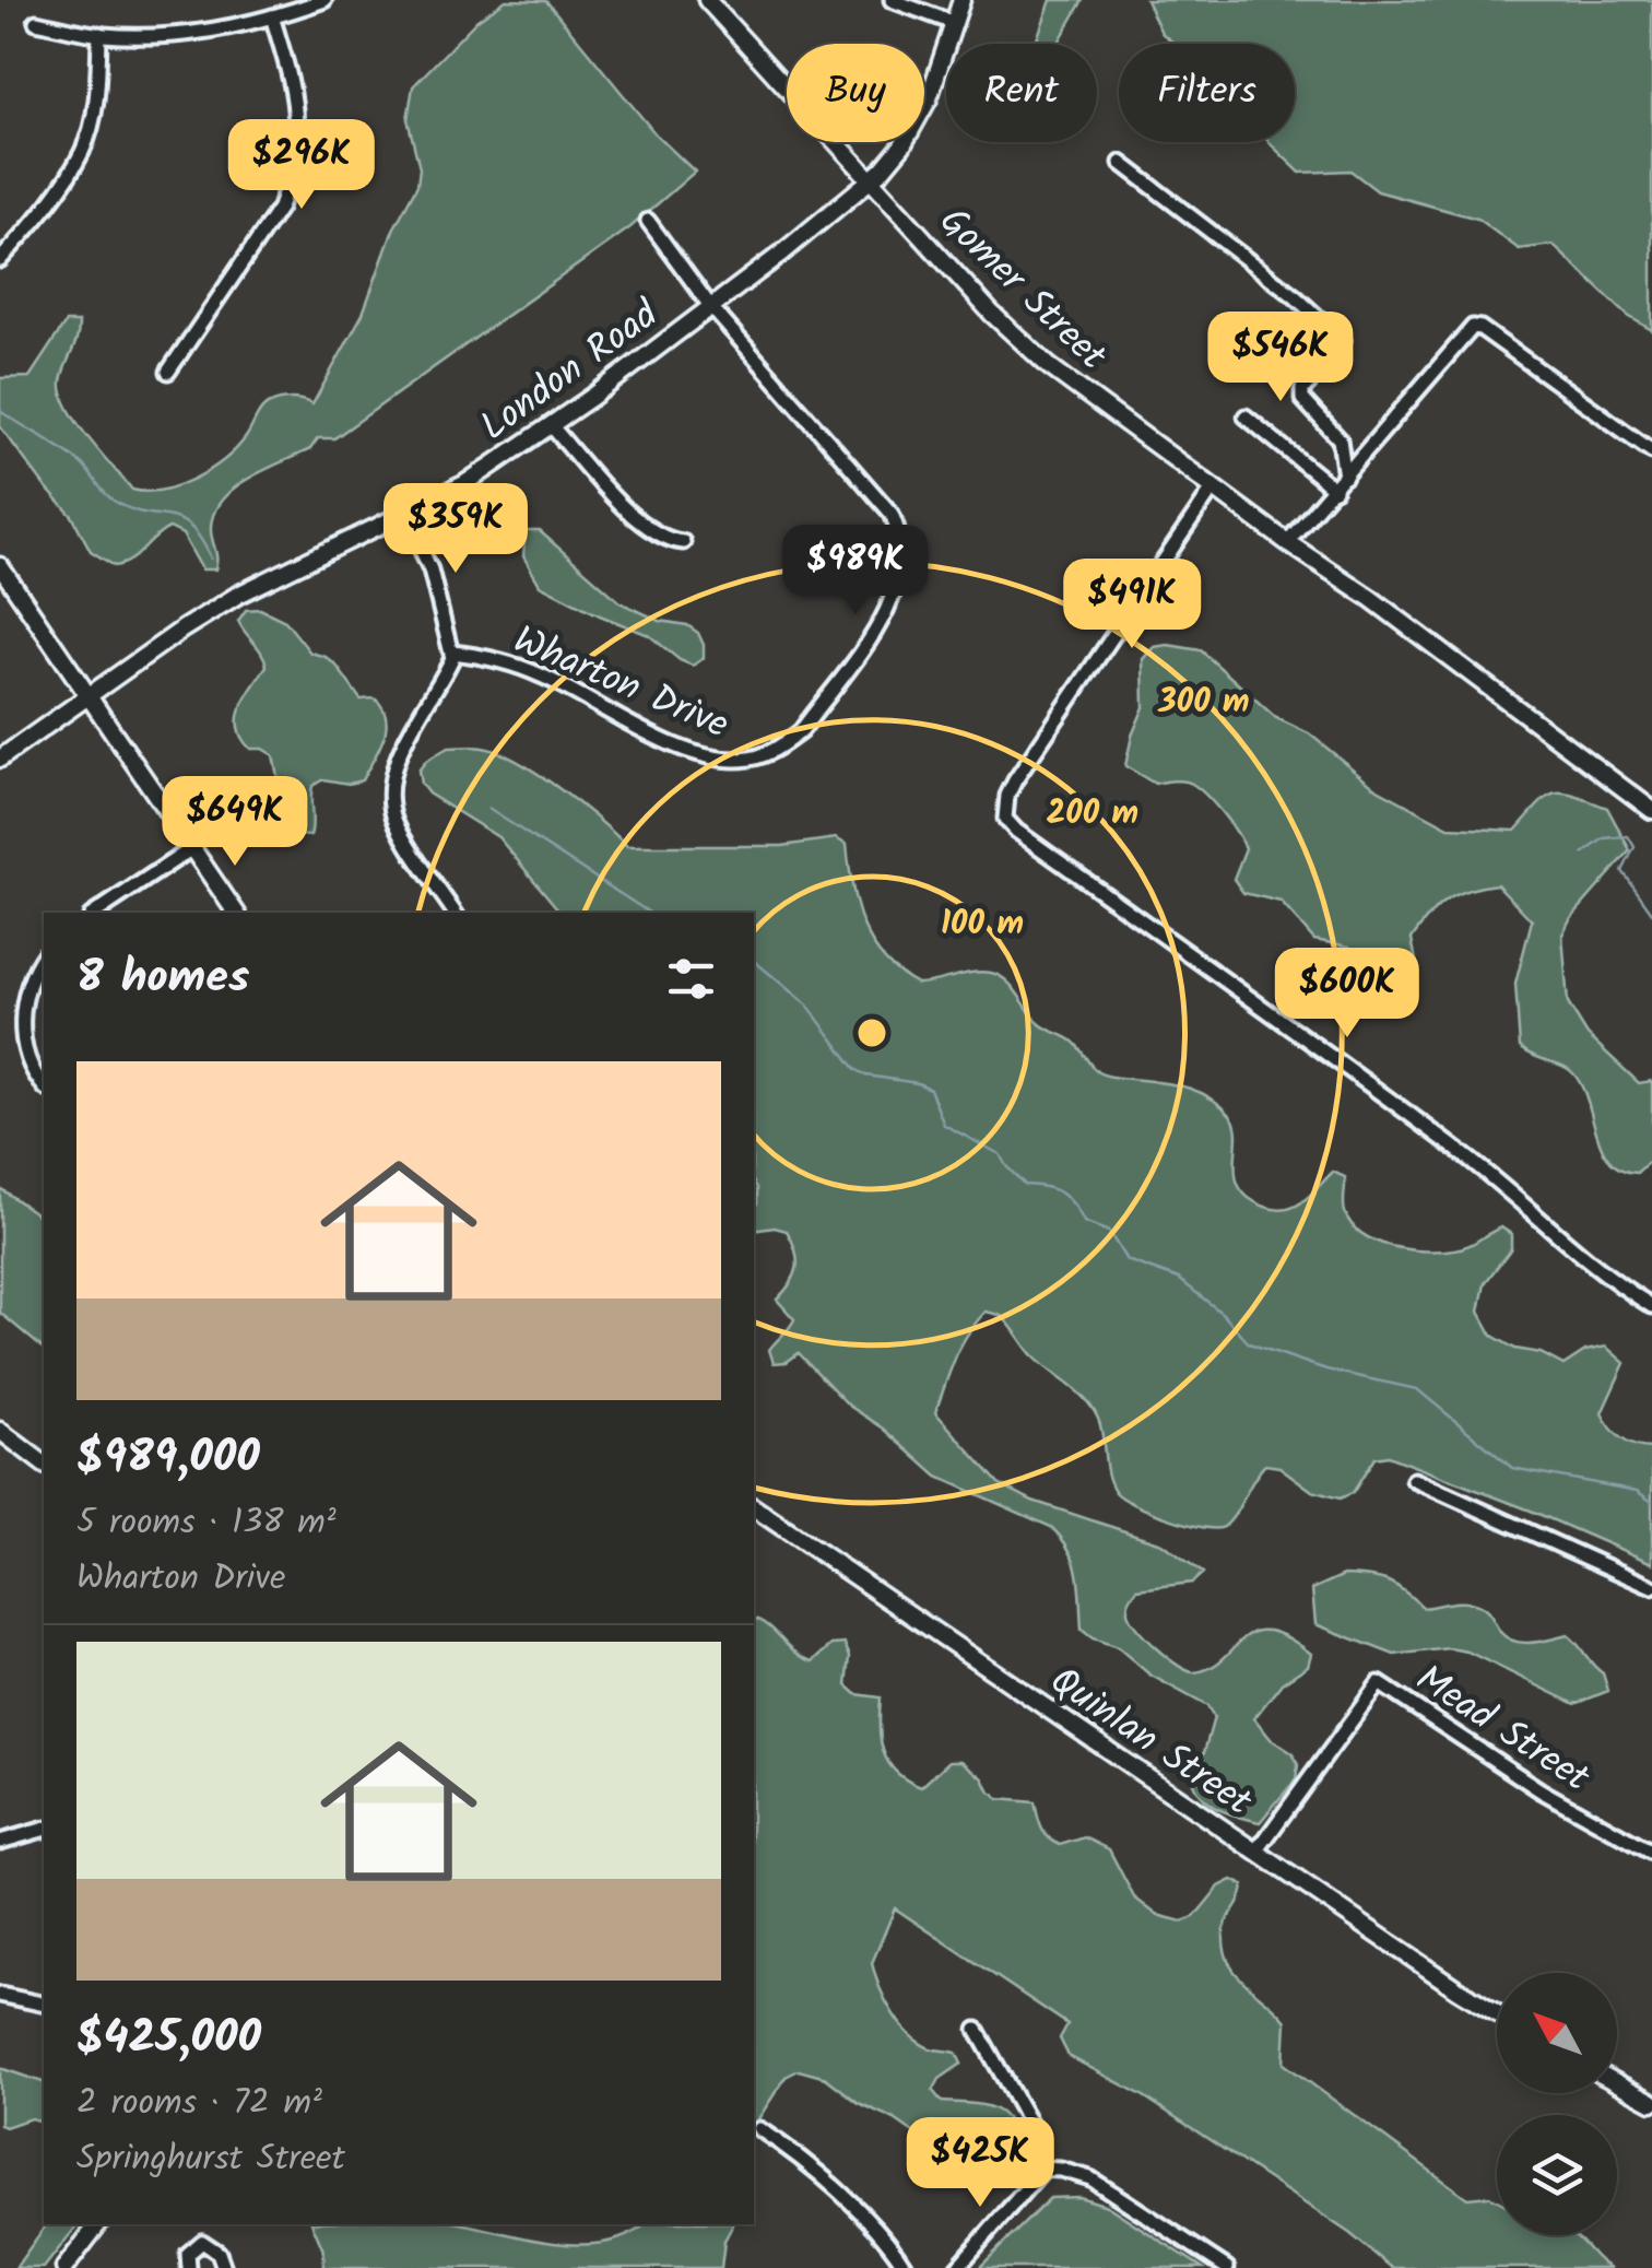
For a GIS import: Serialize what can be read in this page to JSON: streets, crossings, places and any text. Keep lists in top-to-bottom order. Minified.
{"streets":{"street":["Gomer Street","London Road","Wharton Drive","Mead Street","Quinlan Street"]},"crossings":[["Gomer Street","London Road"],["London Road","Wharton Drive"],["Mead Street","Quinlan Street"]],"north":"top left","page":{"chip":["Buy","Rent","Filters"],"price":["$296K","$546K","$359K","$989K","$491K","$649K","$600K","$425K"],"heading":"8 homes","list":[{"name":"$989,000","note":"5 rooms · 138 m² · Wharton Drive"},{"name":"$425,000","note":"2 rooms · 72 m² · Springhurst Street"}]},"rings":["300 m","200 m","100 m"]}
